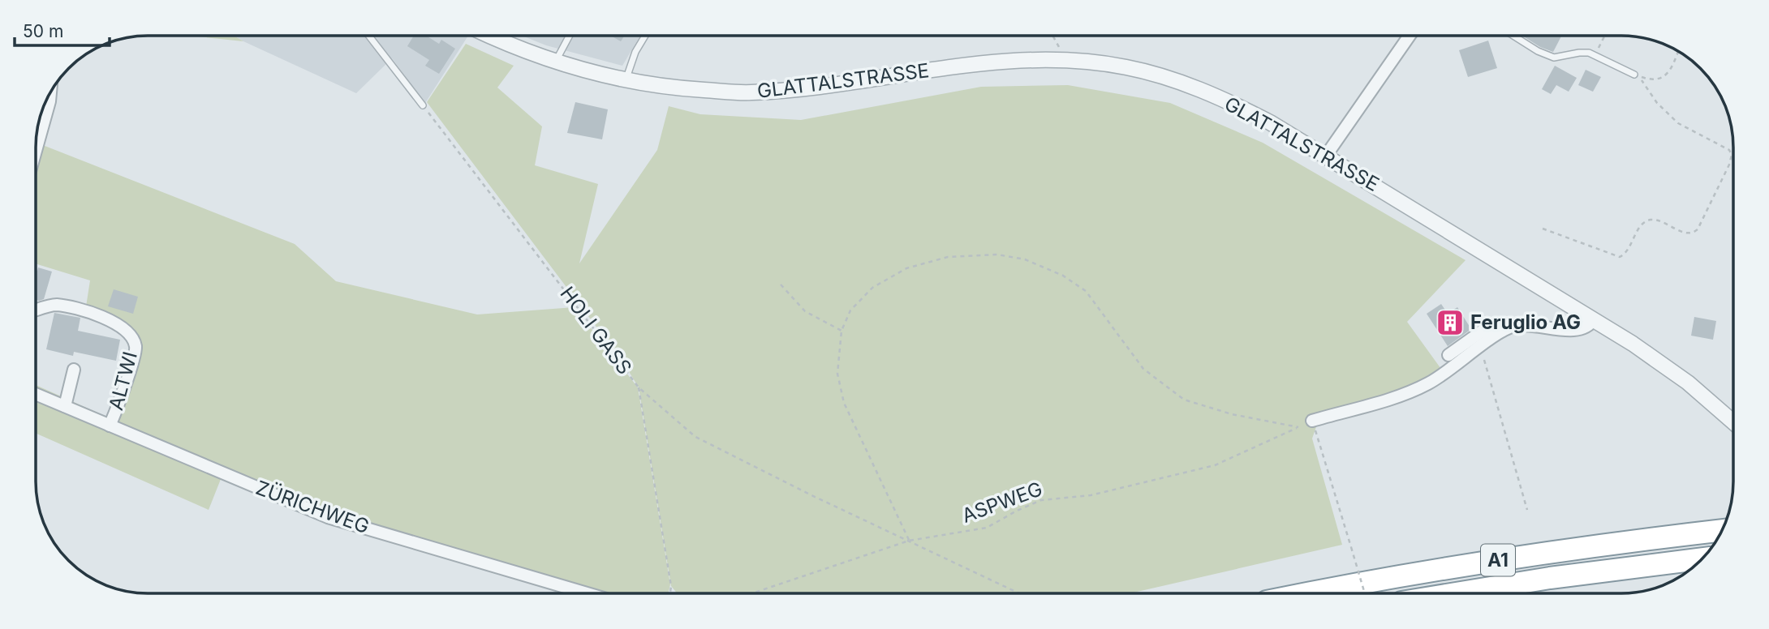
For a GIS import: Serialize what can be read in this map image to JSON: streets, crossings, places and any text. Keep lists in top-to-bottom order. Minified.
{"streets":{"highway":["A1"],"street":["GLATTALSTRASSE","ALTWI","ZÜRICHWEG"],"path":["HOLI GASS","ASPWEG"]},"crossings":[["HOLI GASS","ASPWEG"],["ALTWI","ZÜRICHWEG"]],"places":{"building":["Feruglio AG"]},"scale_bar":"50 m"}
